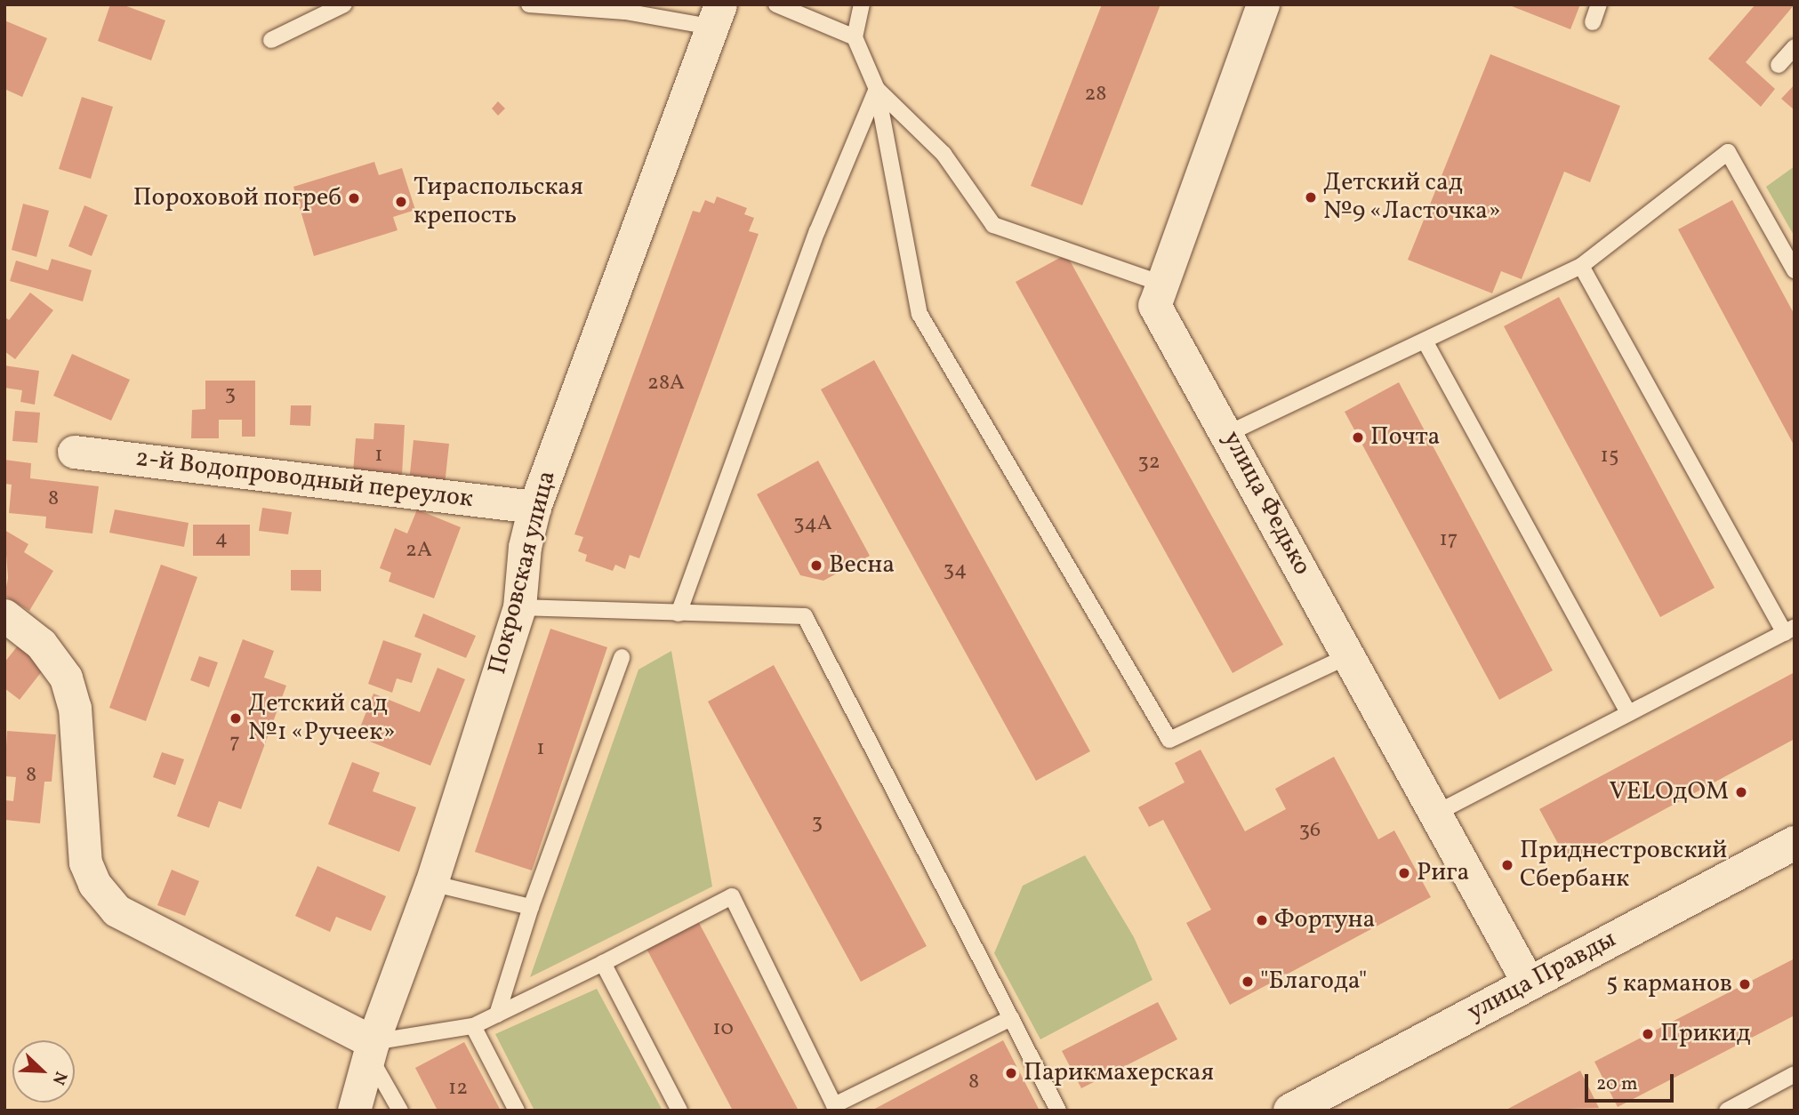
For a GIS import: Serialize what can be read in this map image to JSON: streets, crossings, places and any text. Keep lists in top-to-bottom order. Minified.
{"streets":{"main road":["улица Правды"],"street":["2-й Водопроводный переулок","улица Федько","Покровская улица"]},"crossings":[["2-й Водопроводный переулок","Покровская улица"],["улица Федько","улица Правды"]],"places":["Детский сад №9 «Ласточка»","Пороховой погреб","Тираспольская крепость","Почта","Весна","Детский сад №1 «Ручеек»","VELOдOM","Приднестровский Сбербанк","Рига","Фортуна","\"Благода\"","5 карманов","Прикид","Парикмахерская"],"house_numbers":["28","28А","3","1","15","32","8","34А","4","17","2А","34","7","1","8","3","36","10","8","12"],"scale_bar":"20 m","north":"bottom right"}
